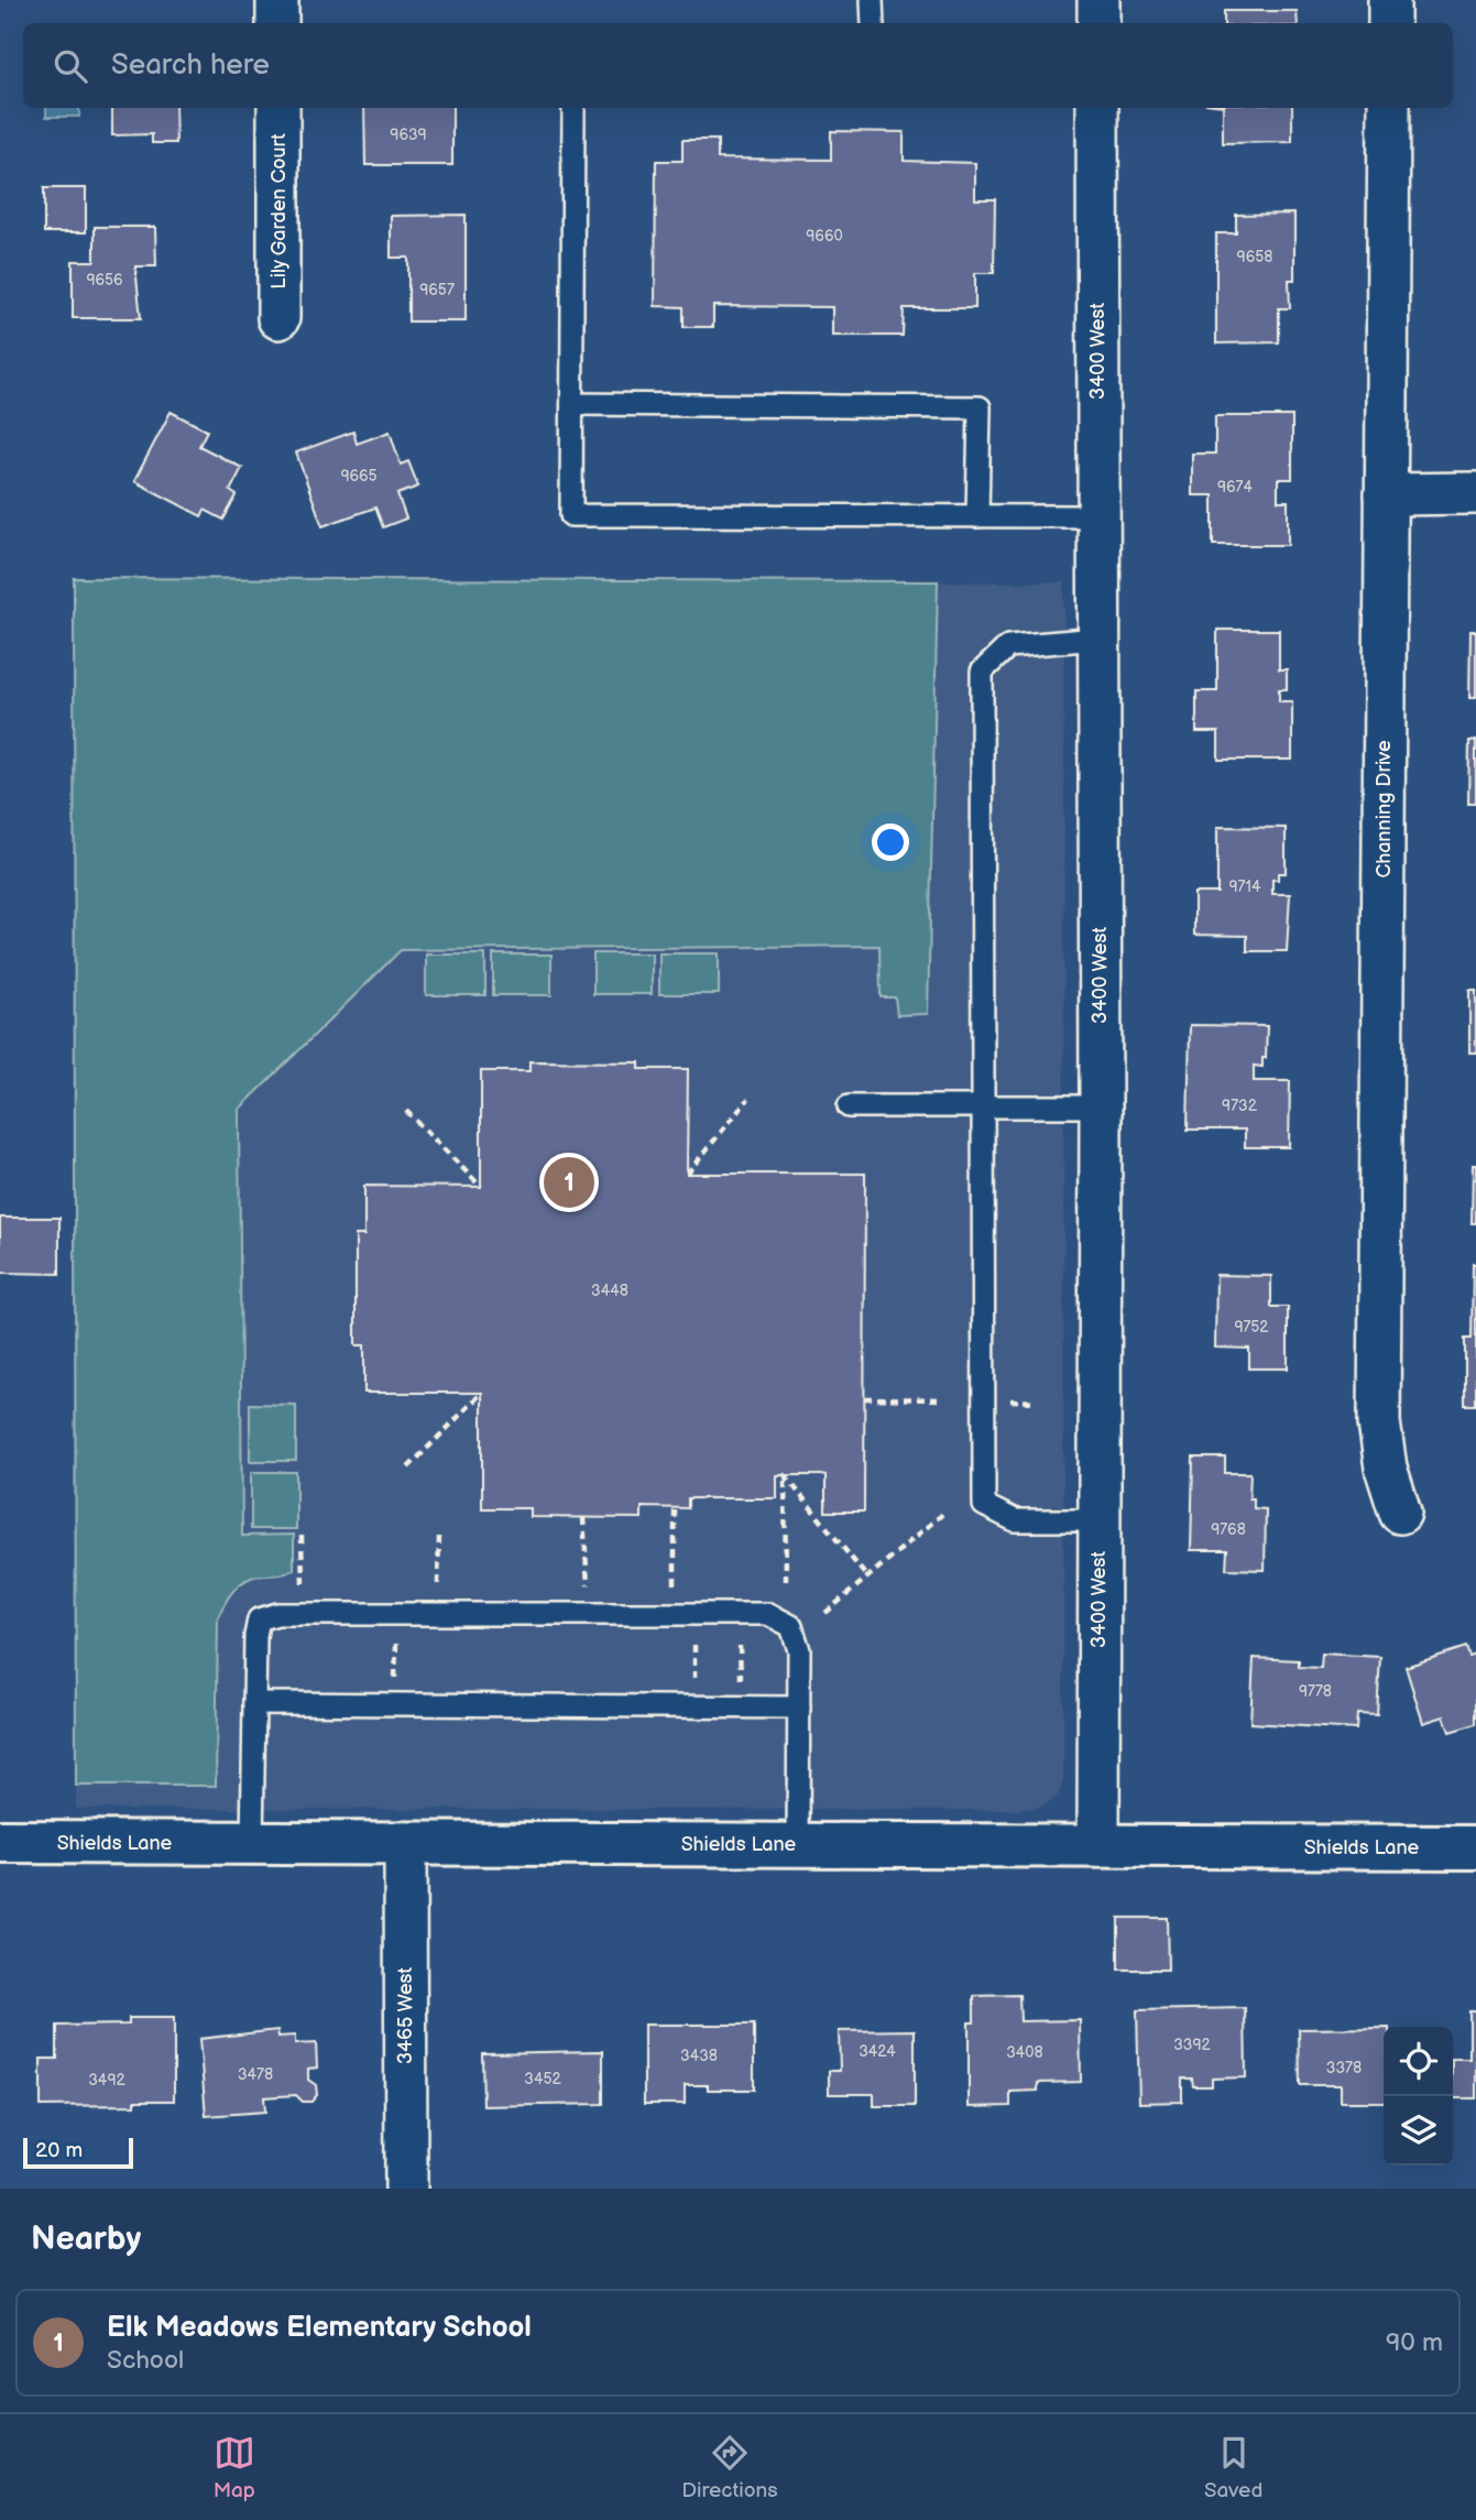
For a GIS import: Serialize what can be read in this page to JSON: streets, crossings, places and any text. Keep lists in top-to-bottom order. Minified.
{"streets":{"main road":["Shields Lane"],"street":["Lily Garden Court","3400 West","Channing Drive","3465 West"]},"crossings":[["3400 West","Shields Lane"],["Shields Lane","3465 West"]],"house_numbers":["9639","9660","9658","9656","9657","9665","9674","9714","9732","3448","9752","9768","9778","3392","3424","3408","3438","3378","3478","3452","3492"],"scale_bar":"20 m","page":{"search":"Search here","pins":"1","scale":"20 m","heading":"Nearby","list":[{"mark":"1","name":"Elk Meadows Elementary School","note":"School","value":"90 m"}],"nav":["Map","Directions","Saved"]}}
